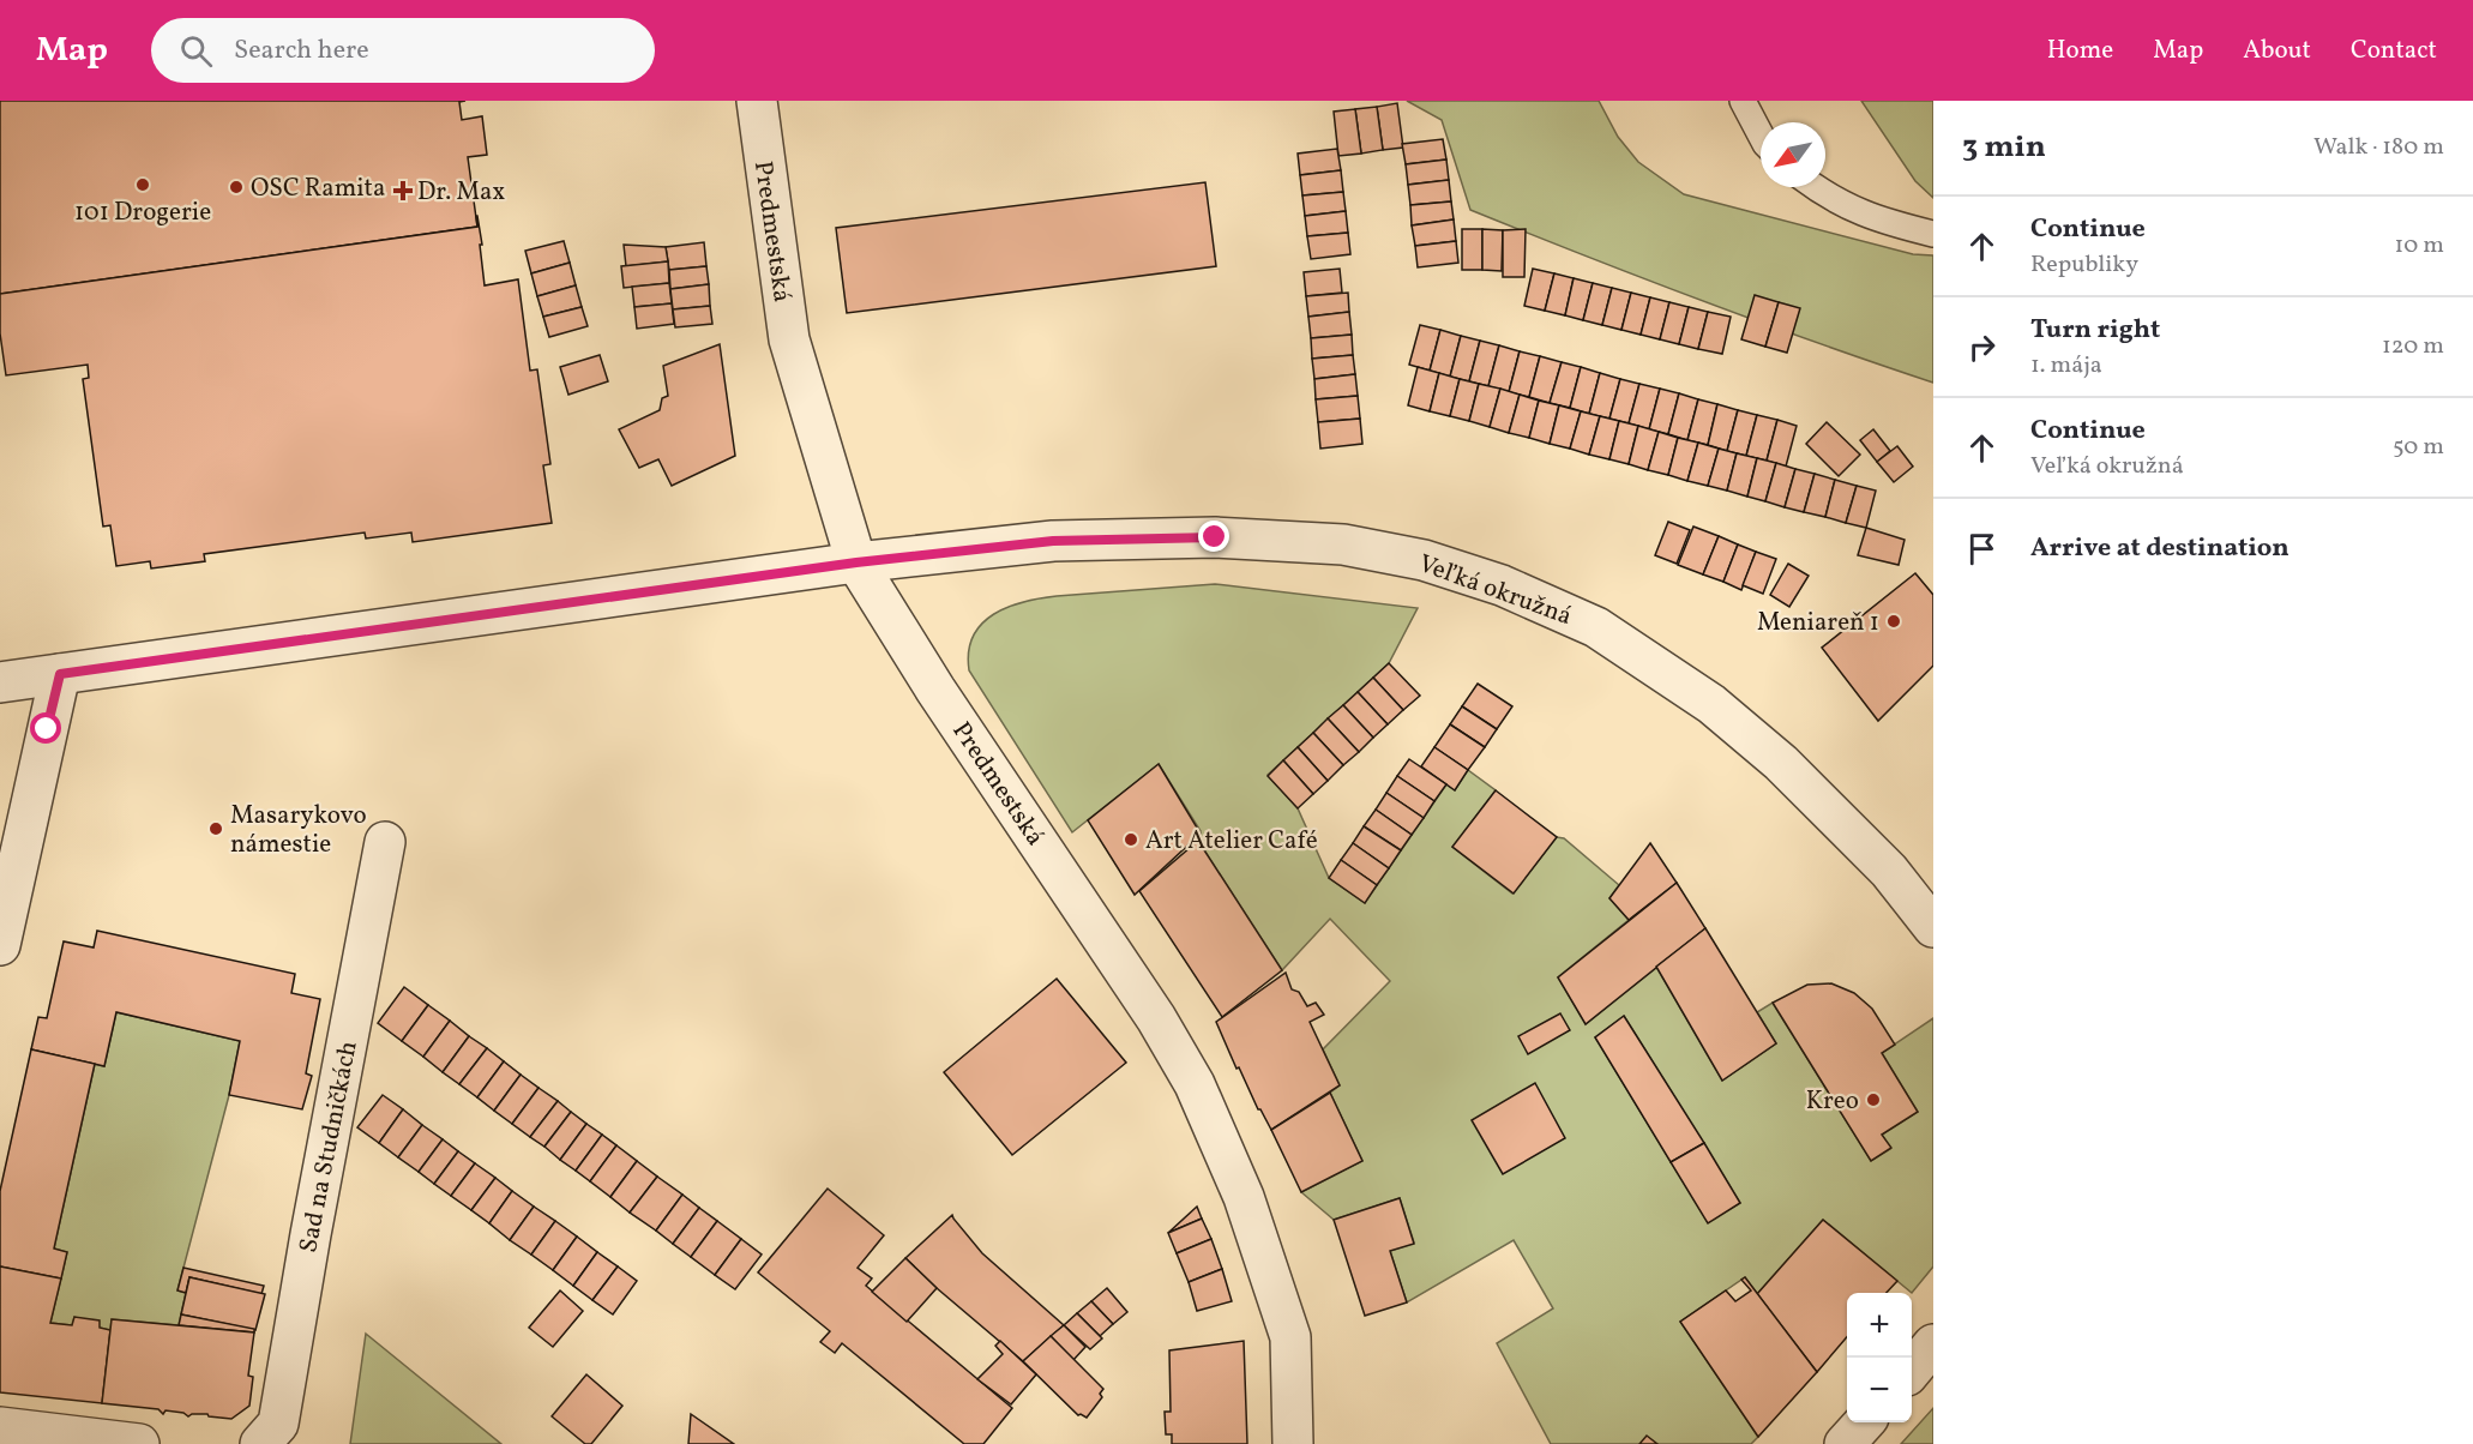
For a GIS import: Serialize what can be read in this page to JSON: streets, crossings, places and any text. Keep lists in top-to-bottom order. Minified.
{"streets":{"street":["Predmestská","Veľká okružná","Sad na Studničkách"]},"crossings":[["Predmestská","Veľká okružná"]],"places":{"other":["101 Drogerie","OSC Ramita","Meniareň 1","Masarykovo námestie","Art Atelier Café","Kreo"],"health":["Dr. Max"]},"north":"bottom left","page":{"header":"Map","search":"Search here","nav":["Home","Map","About","Contact"],"heading":["3 min","Walk · 180 m"],"list":[["Continue","Republiky","10 m"],["Turn right","1. mája","120 m"],["Continue","Veľká okružná","50 m"],"Arrive at destination"],"map_buttons":["+","−"]}}
